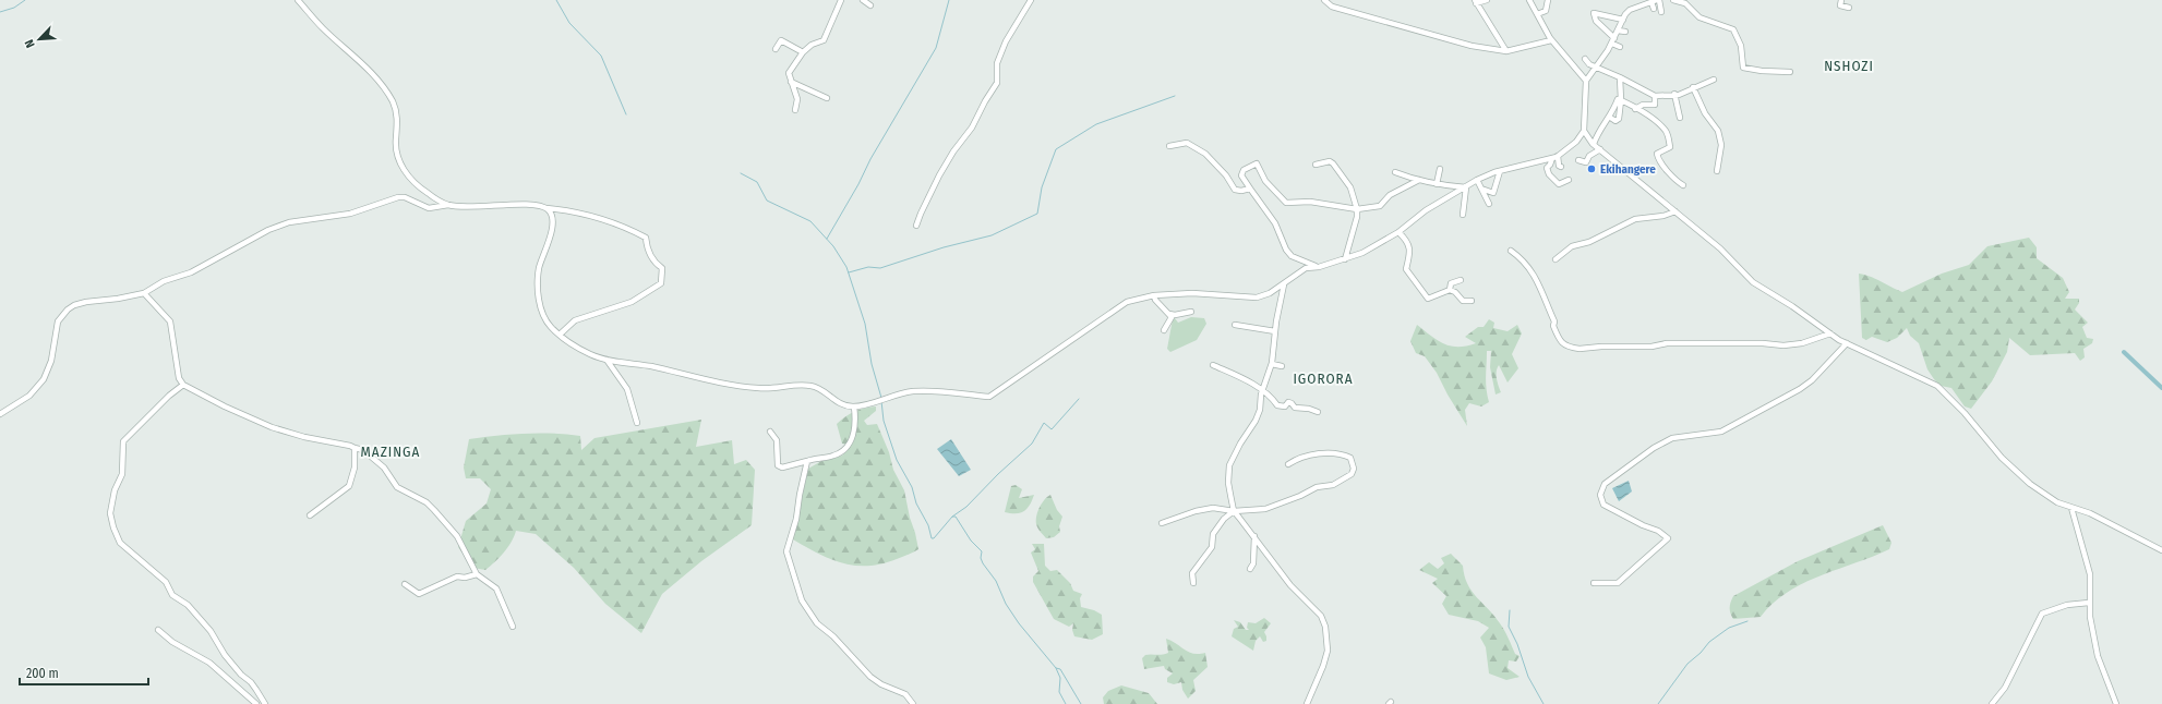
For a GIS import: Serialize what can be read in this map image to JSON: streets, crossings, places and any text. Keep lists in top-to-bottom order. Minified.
{"districts":["NSHOZI","IGORORA","MAZINGA"],"places":["Ekihangere"],"scale_bar":"200 m","north":"bottom left"}
